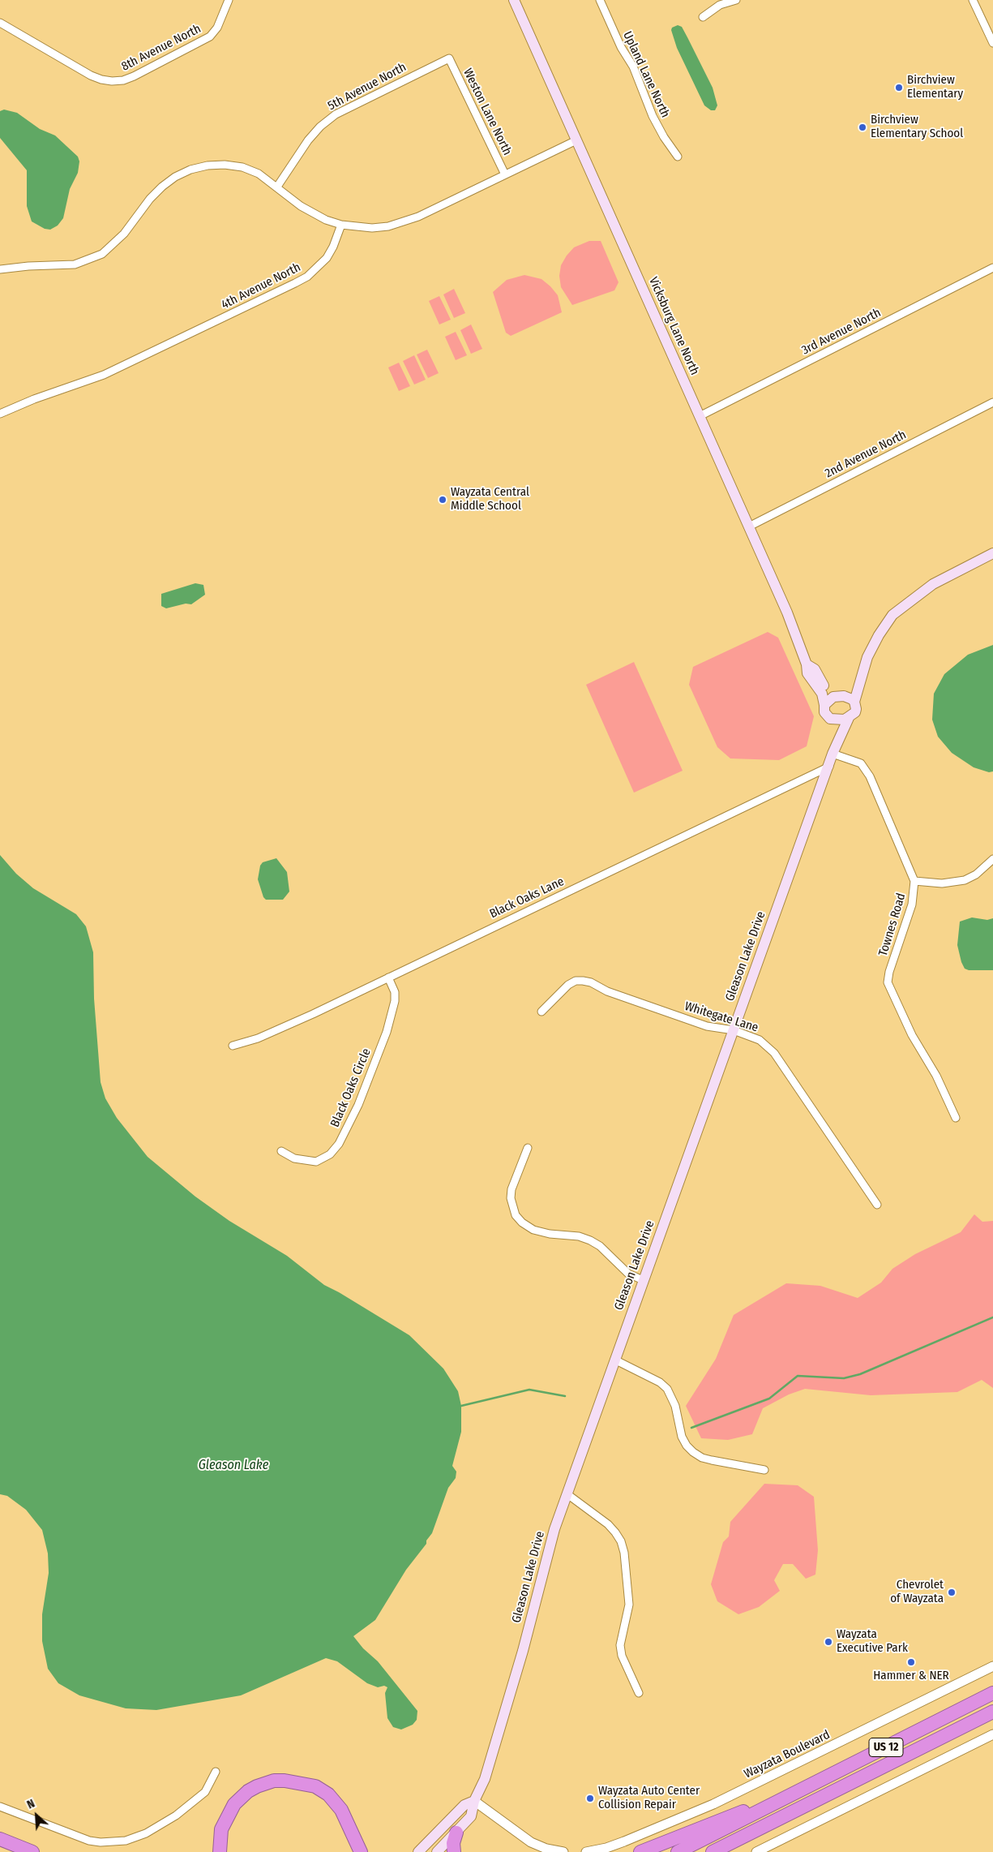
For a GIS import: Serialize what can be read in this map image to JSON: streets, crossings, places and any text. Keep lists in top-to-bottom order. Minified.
{"streets":{"highway":["US 12"],"main road":["Vicksburg Lane North","Gleason Lake Drive"],"street":["8th Avenue North","Upland Lane North","5th Avenue North","Weston Lane North","4th Avenue North","3rd Avenue North","2nd Avenue North","Black Oaks Lane","Townes Road","Whitegate Lane","Black Oaks Circle","Wayzata Boulevard"]},"crossings":[["5th Avenue North","Weston Lane North"],["Vicksburg Lane North","3rd Avenue North"],["Vicksburg Lane North","2nd Avenue North"],["Vicksburg Lane North","Gleason Lake Drive"],["Black Oaks Lane","Gleason Lake Drive"],["Black Oaks Lane","Black Oaks Circle"],["Townes Road","Gleason Lake Drive"],["Gleason Lake Drive","Whitegate Lane"]],"water":["Gleason Lake"],"places":["Birchview Elementary","Birchview Elementary School","Wayzata Central Middle School","Chevrolet of Wayzata","Wayzata Executive Park","Hammer & NER","Wayzata Auto Center Collision Repair"],"north":"top left"}
